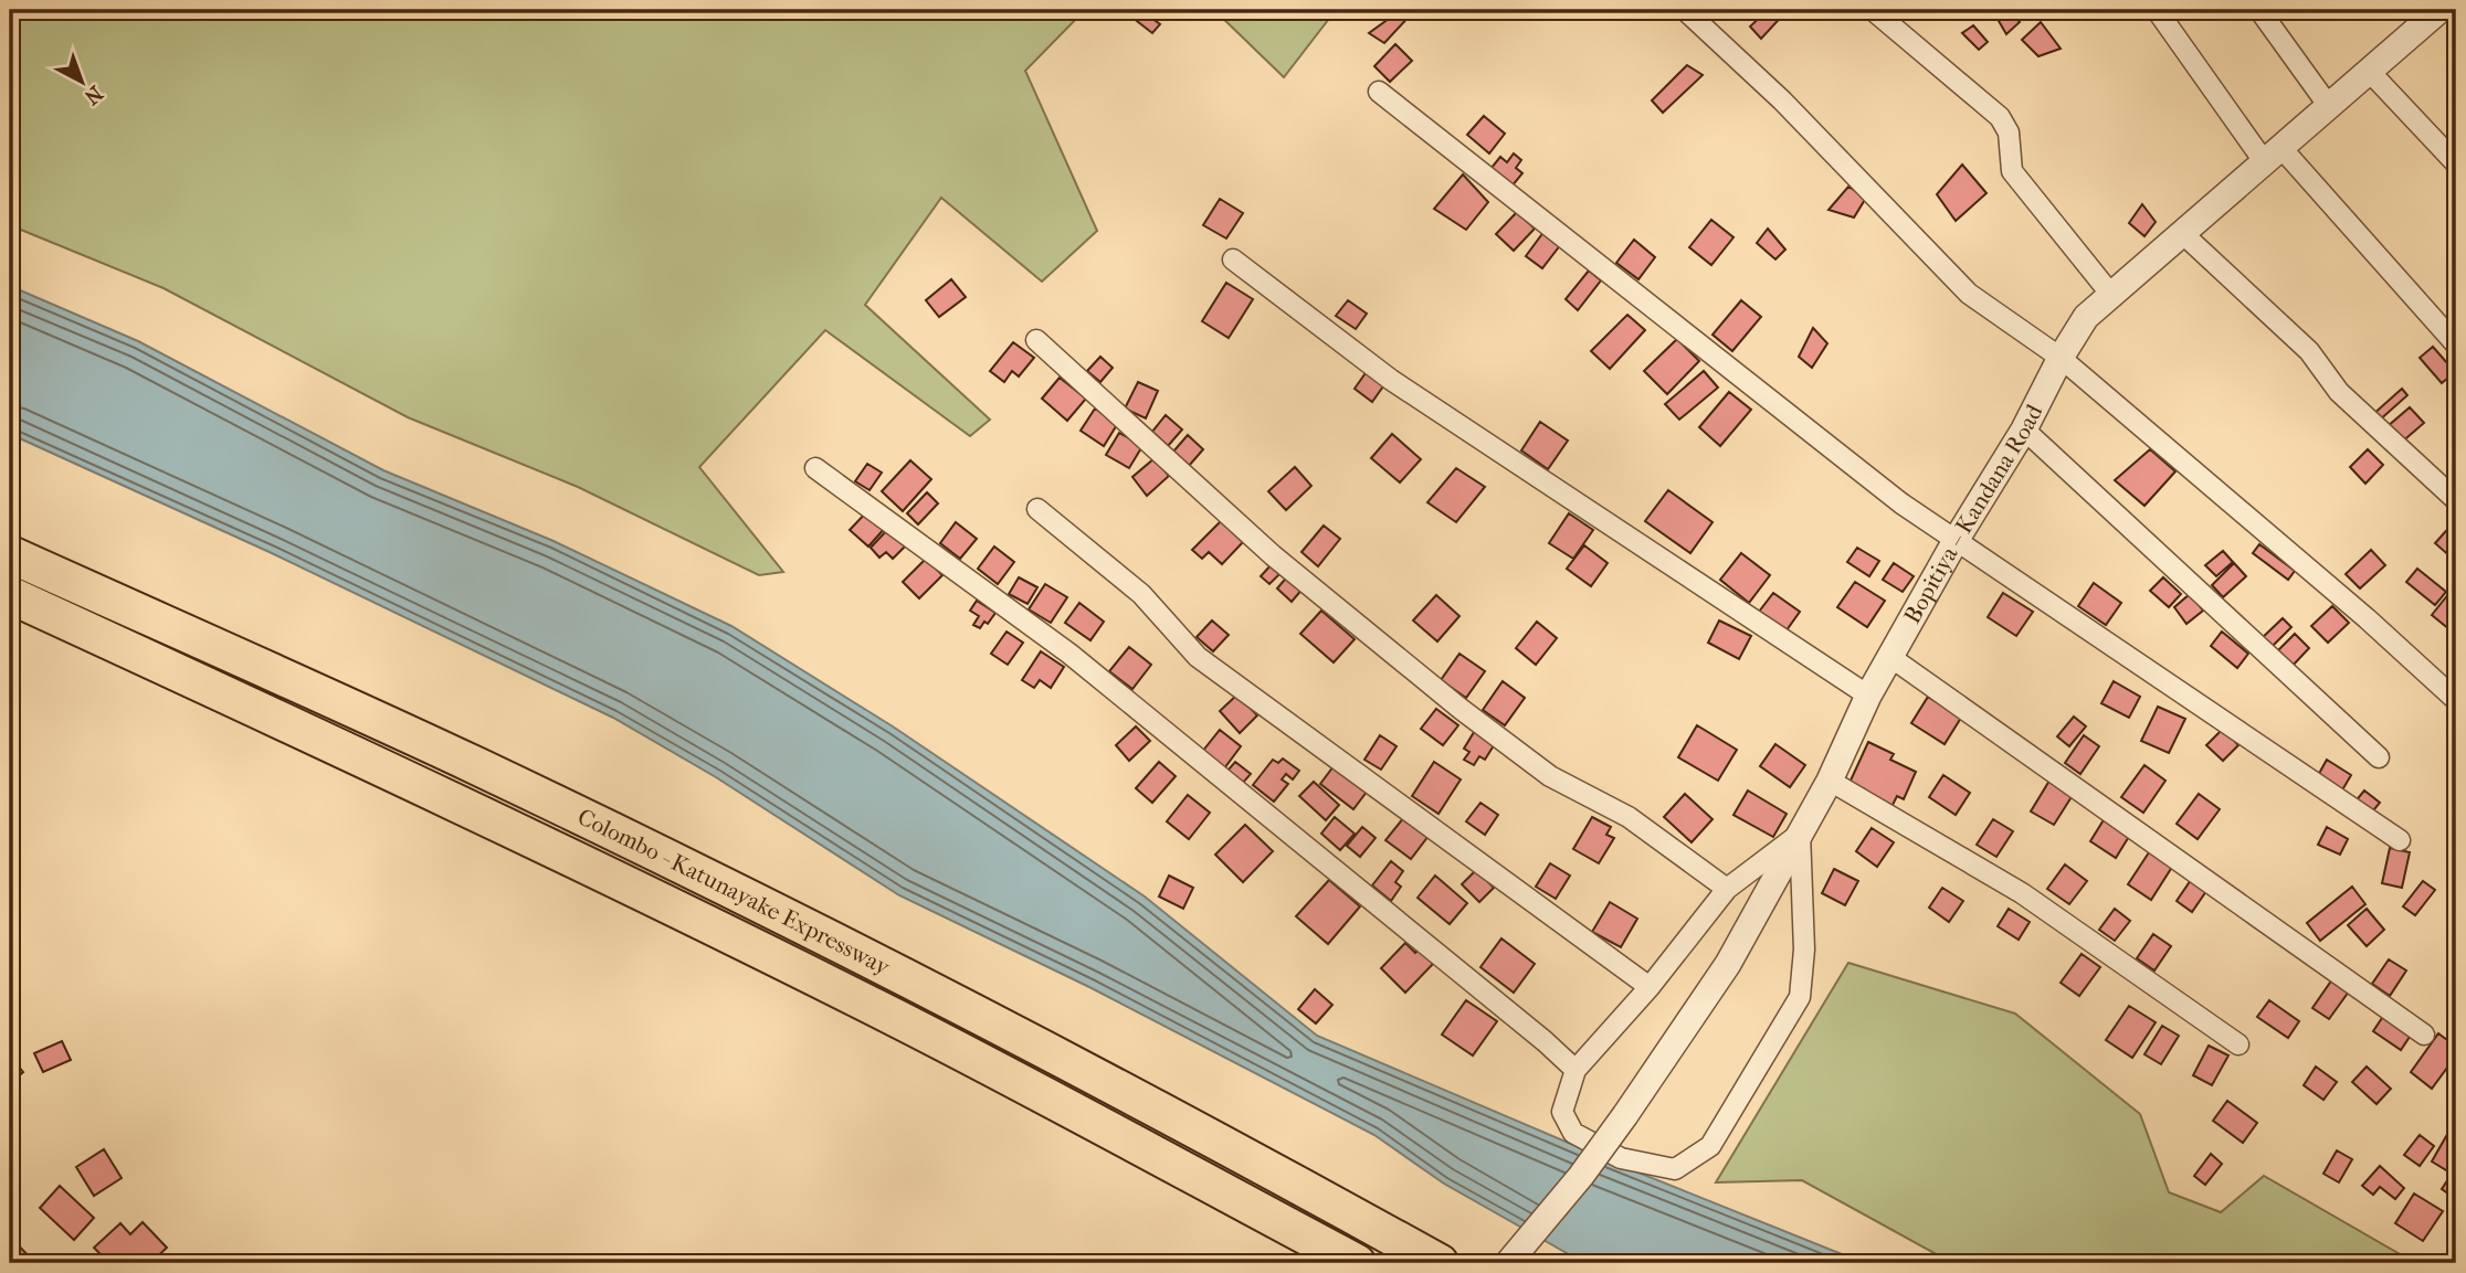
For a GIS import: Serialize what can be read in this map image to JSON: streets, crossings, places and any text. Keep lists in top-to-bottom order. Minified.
{"streets":{"highway":["Colombo - Katunayake Expressway"],"street":["Bopitiya – Kandana Road"]},"north":"bottom right"}
